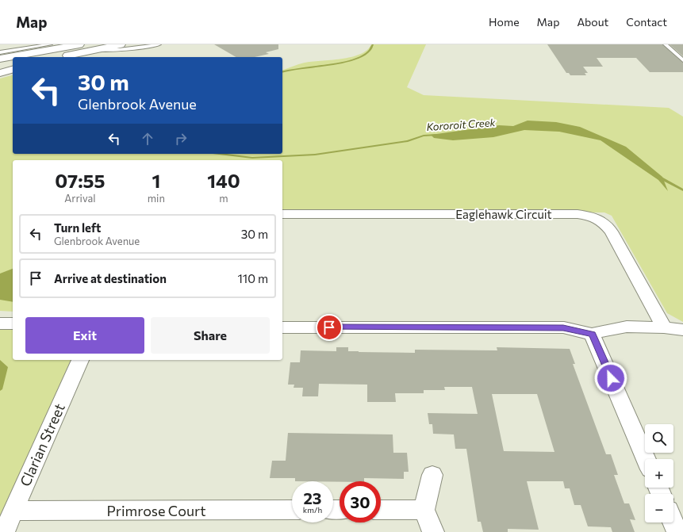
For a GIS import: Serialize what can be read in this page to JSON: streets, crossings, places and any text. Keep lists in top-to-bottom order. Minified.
{"streets":{"street":["Eaglehawk Circuit","Clarian Street","Primrose Court"]},"crossings":[["Clarian Street","Primrose Court"]],"water":["Kororoit Creek"],"page":{"header":"Map","nav":["Home","Map","About","Contact"],"turn":["30 m","Glenbrook Avenue"],"eta":["07:55","Arrival","1","min","140","m"],"list":[{"name":"Turn left","note":"Glenbrook Avenue","value":"30 m"},{"name":"Arrive at destination","value":"110 m"}],"buttons":["Exit","Share"],"map_buttons":["+","−"],"speed":"23 km/h","limit":"30"}}
